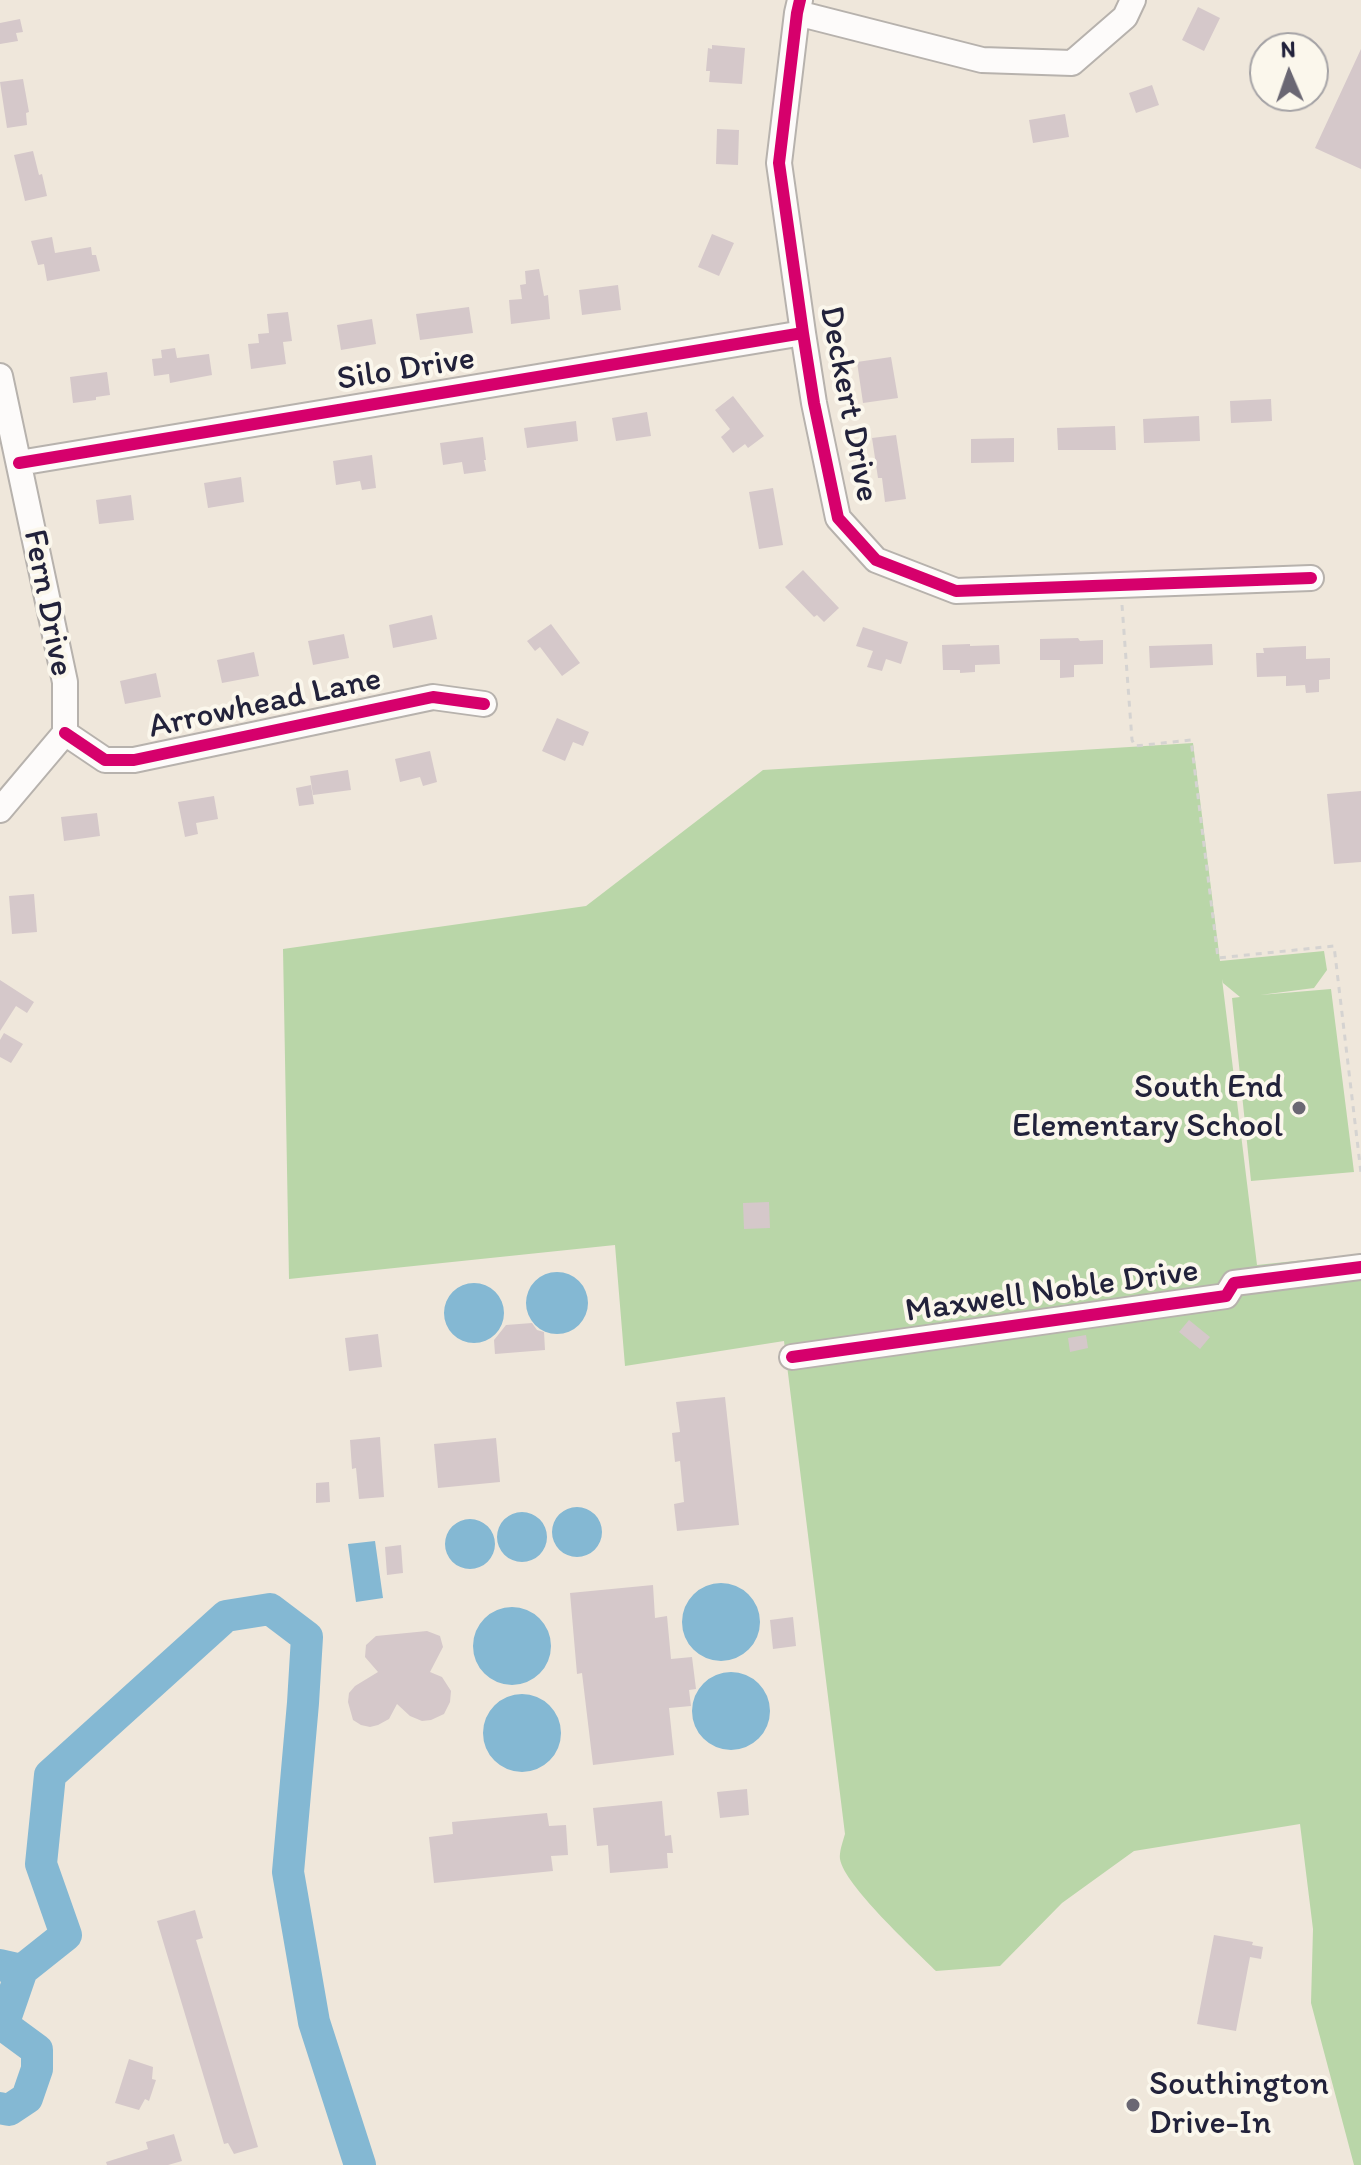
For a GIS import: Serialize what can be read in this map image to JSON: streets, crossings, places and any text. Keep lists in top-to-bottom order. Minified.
{"streets":{"street":["Silo Drive","Deckert Drive","Fern Drive","Arrowhead Lane","Maxwell Noble Drive"]},"crossings":[["Silo Drive","Deckert Drive"],["Silo Drive","Fern Drive"],["Fern Drive","Arrowhead Lane"]],"places":["South End Elementary School","Southington Drive-In"],"north":"top"}
